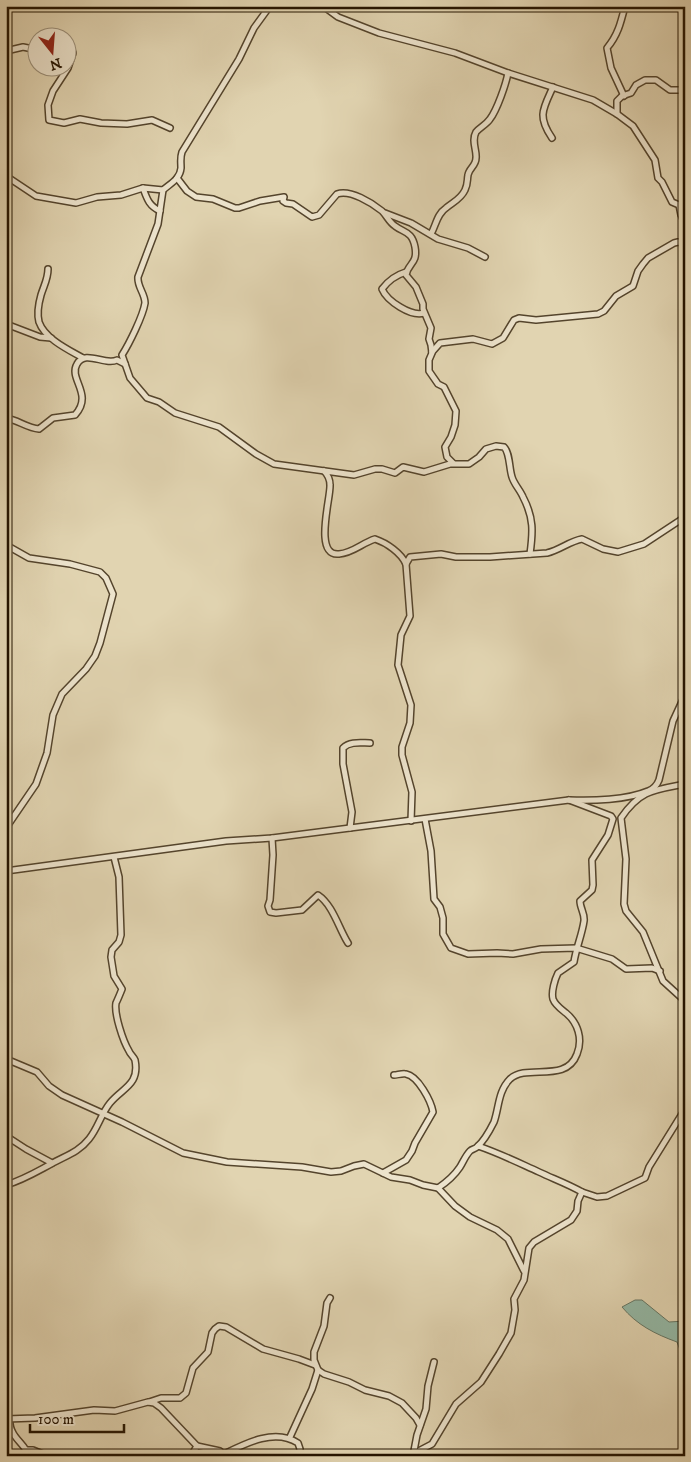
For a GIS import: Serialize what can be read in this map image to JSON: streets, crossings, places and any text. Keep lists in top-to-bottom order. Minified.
{"scale_bar":"100 m","north":"bottom"}
